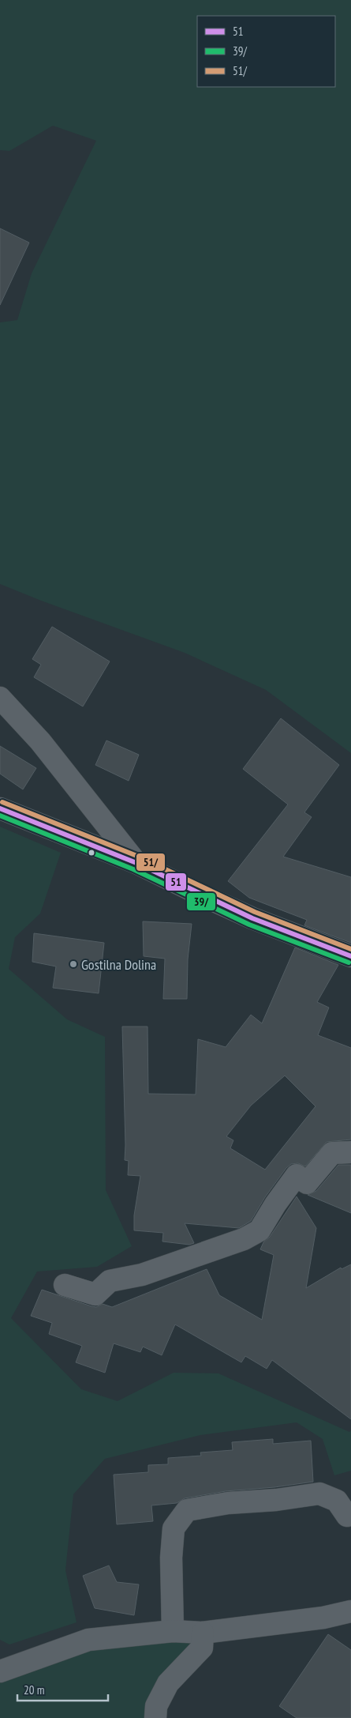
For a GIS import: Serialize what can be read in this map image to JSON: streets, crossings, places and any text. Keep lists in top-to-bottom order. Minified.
{"places":["Gostilna Dolina"],"lines":["transit line 51/","transit line 51","transit line 39/"],"legend":["51","39/","51/"],"scale_bar":"20 m"}
